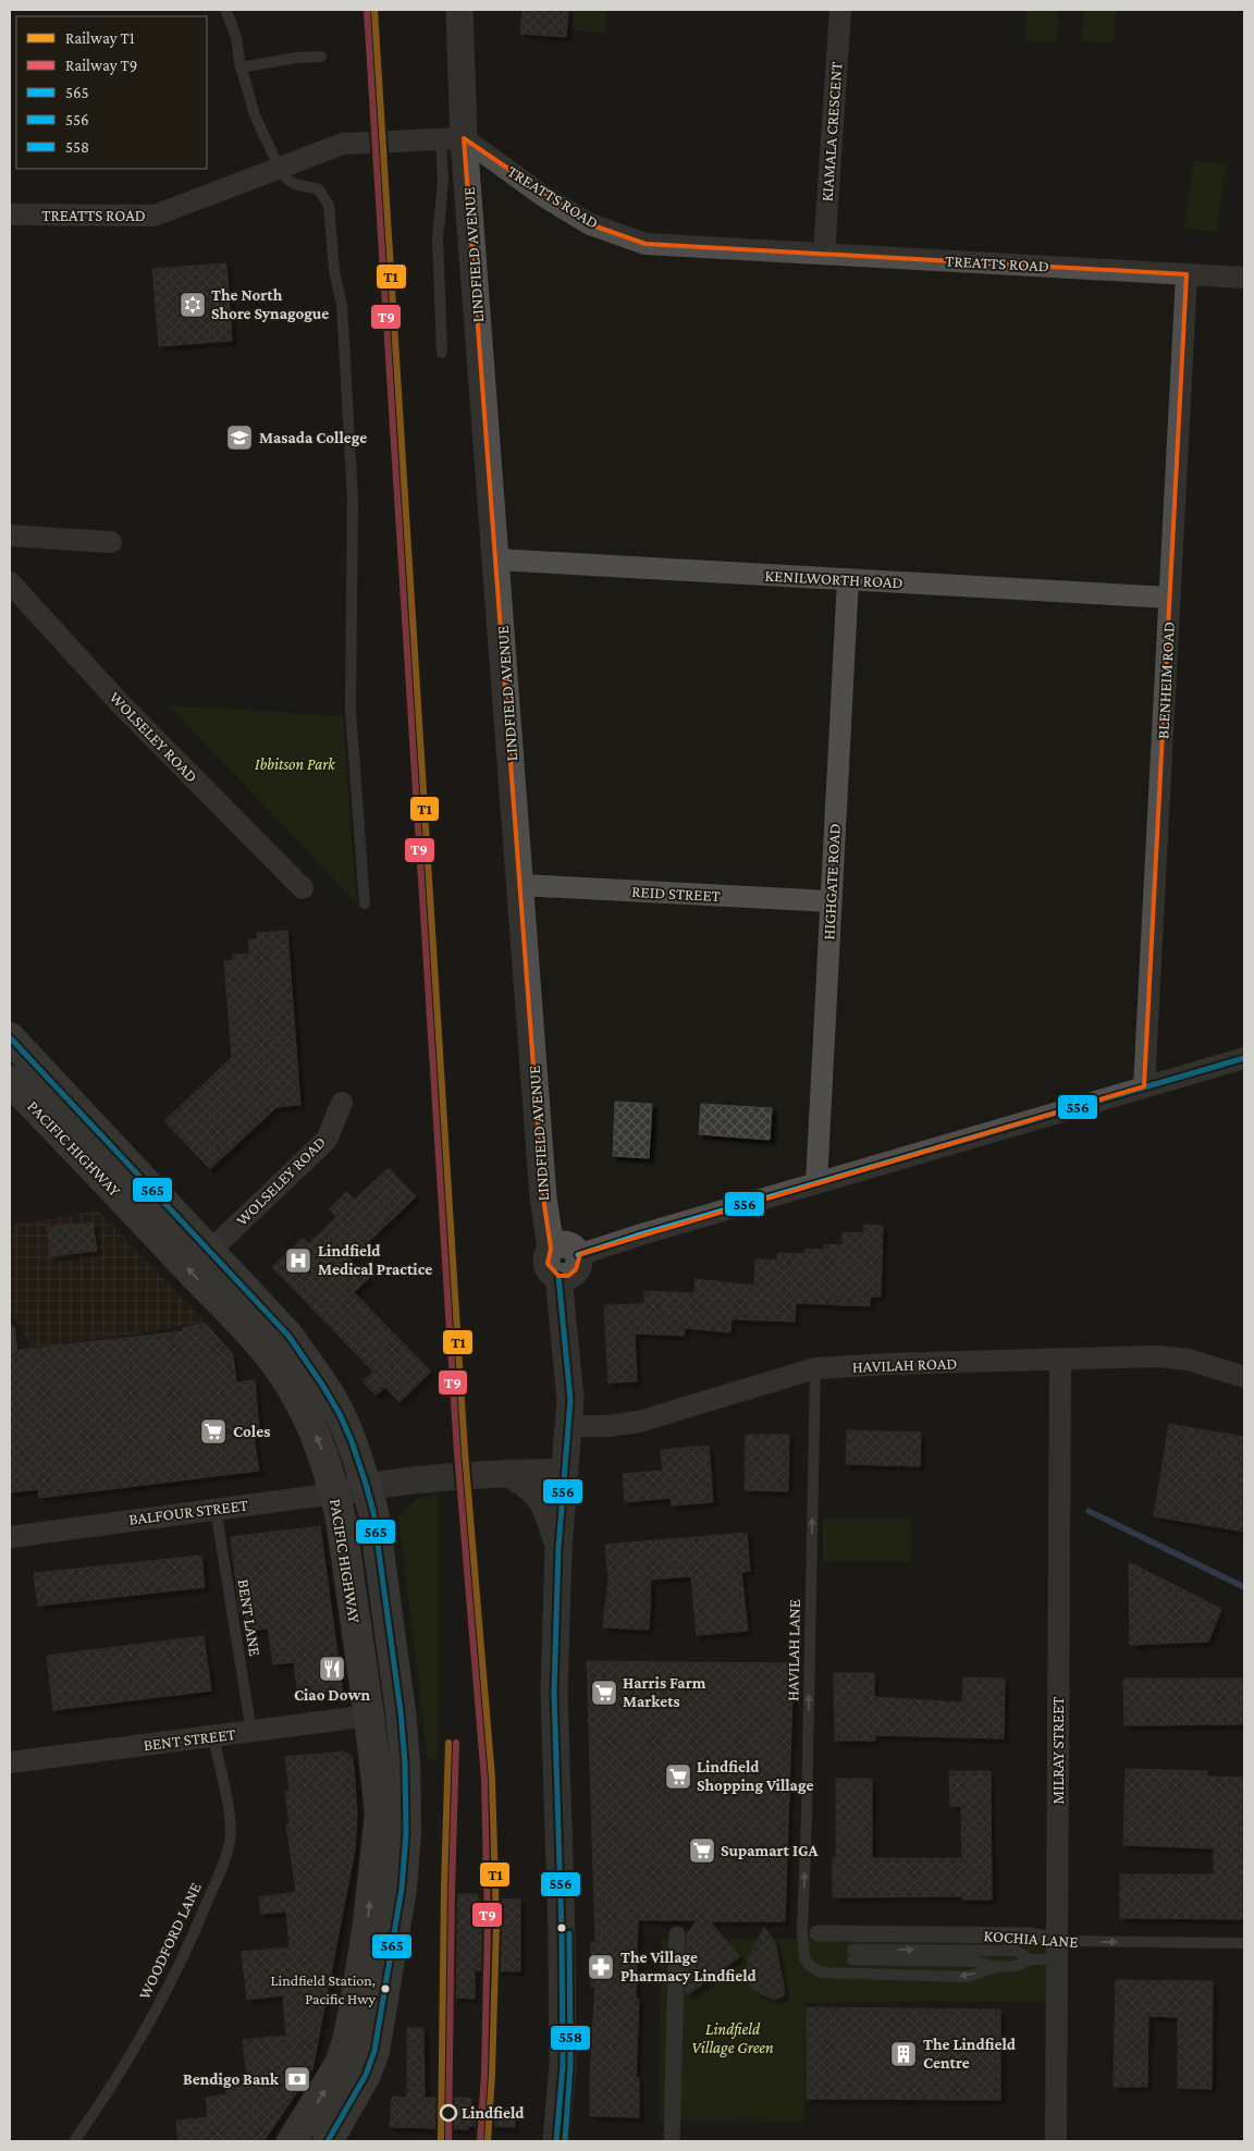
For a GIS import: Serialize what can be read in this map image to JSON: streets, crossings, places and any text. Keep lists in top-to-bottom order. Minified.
{"streets":{"highway":["PACIFIC HIGHWAY"],"street":["KIAMALA CRESCENT","TREATTS ROAD","LINDFIELD AVENUE","KENILWORTH ROAD","BLENHEIM ROAD","WOLSELEY ROAD","HIGHGATE ROAD","REID STREET","HAVILAH ROAD","BALFOUR STREET","BENT STREET","MILRAY STREET","KOCHIA LANE"],"lane":["BENT LANE","HAVILAH LANE","WOODFORD LANE"]},"crossings":[["KIAMALA CRESCENT","TREATTS ROAD"],["TREATTS ROAD","LINDFIELD AVENUE"],["TREATTS ROAD","BLENHEIM ROAD"],["LINDFIELD AVENUE","KENILWORTH ROAD"],["LINDFIELD AVENUE","REID STREET"],["KENILWORTH ROAD","BLENHEIM ROAD"],["KENILWORTH ROAD","HIGHGATE ROAD"],["WOLSELEY ROAD","PACIFIC HIGHWAY"],["HIGHGATE ROAD","REID STREET"],["PACIFIC HIGHWAY","BALFOUR STREET"],["PACIFIC HIGHWAY","BENT STREET"],["HAVILAH ROAD","HAVILAH LANE"],["HAVILAH ROAD","MILRAY STREET"],["BALFOUR STREET","BENT LANE"],["BENT LANE","BENT STREET"],["HAVILAH LANE","KOCHIA LANE"],["BENT STREET","WOODFORD LANE"],["MILRAY STREET","KOCHIA LANE"]],"one_way":["KOCHIA LANE"],"parks":["Ibbitson Park","Lindfield Village Green"],"places":{"synagogue":["The North Shore Synagogue"],"school or university":["Masada College"],"hospital":["Lindfield Medical Practice"],"supermarket":["Coles","Harris Farm Markets","Lindfield Shopping Village","Supamart IGA"],"restaurant":["Ciao Down"],"pharmacy":["The Village Pharmacy Lindfield"],"other":["Lindfield Station, Pacific Hwy","Lindfield"],"building":["The Lindfield Centre"],"bank":["Bendigo Bank"]},"lines":["rail line T1","rail line T9","transit line 565","transit line 556","transit line 558"],"legend":["Railway T1","Railway T9","565","556","558"]}
